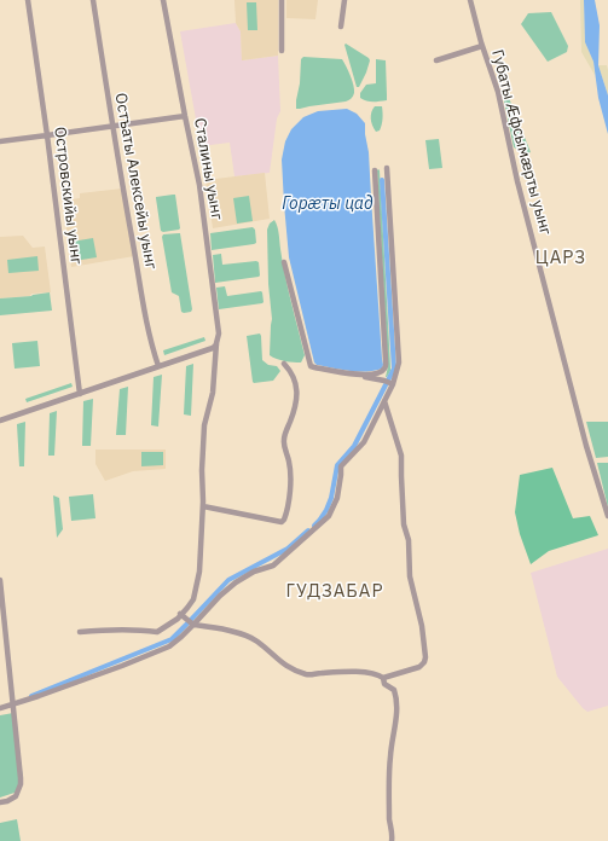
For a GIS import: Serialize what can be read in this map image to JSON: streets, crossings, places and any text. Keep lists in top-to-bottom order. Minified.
{"streets":{"street":["Губаты Æфсымæрты уынг","Сталины уынг","Остъаты Алексейы уынг","Островскийы уынг"]},"districts":["ЦАРЗ","ГУДЗАБАР"],"water":["Горӕты цад"]}
